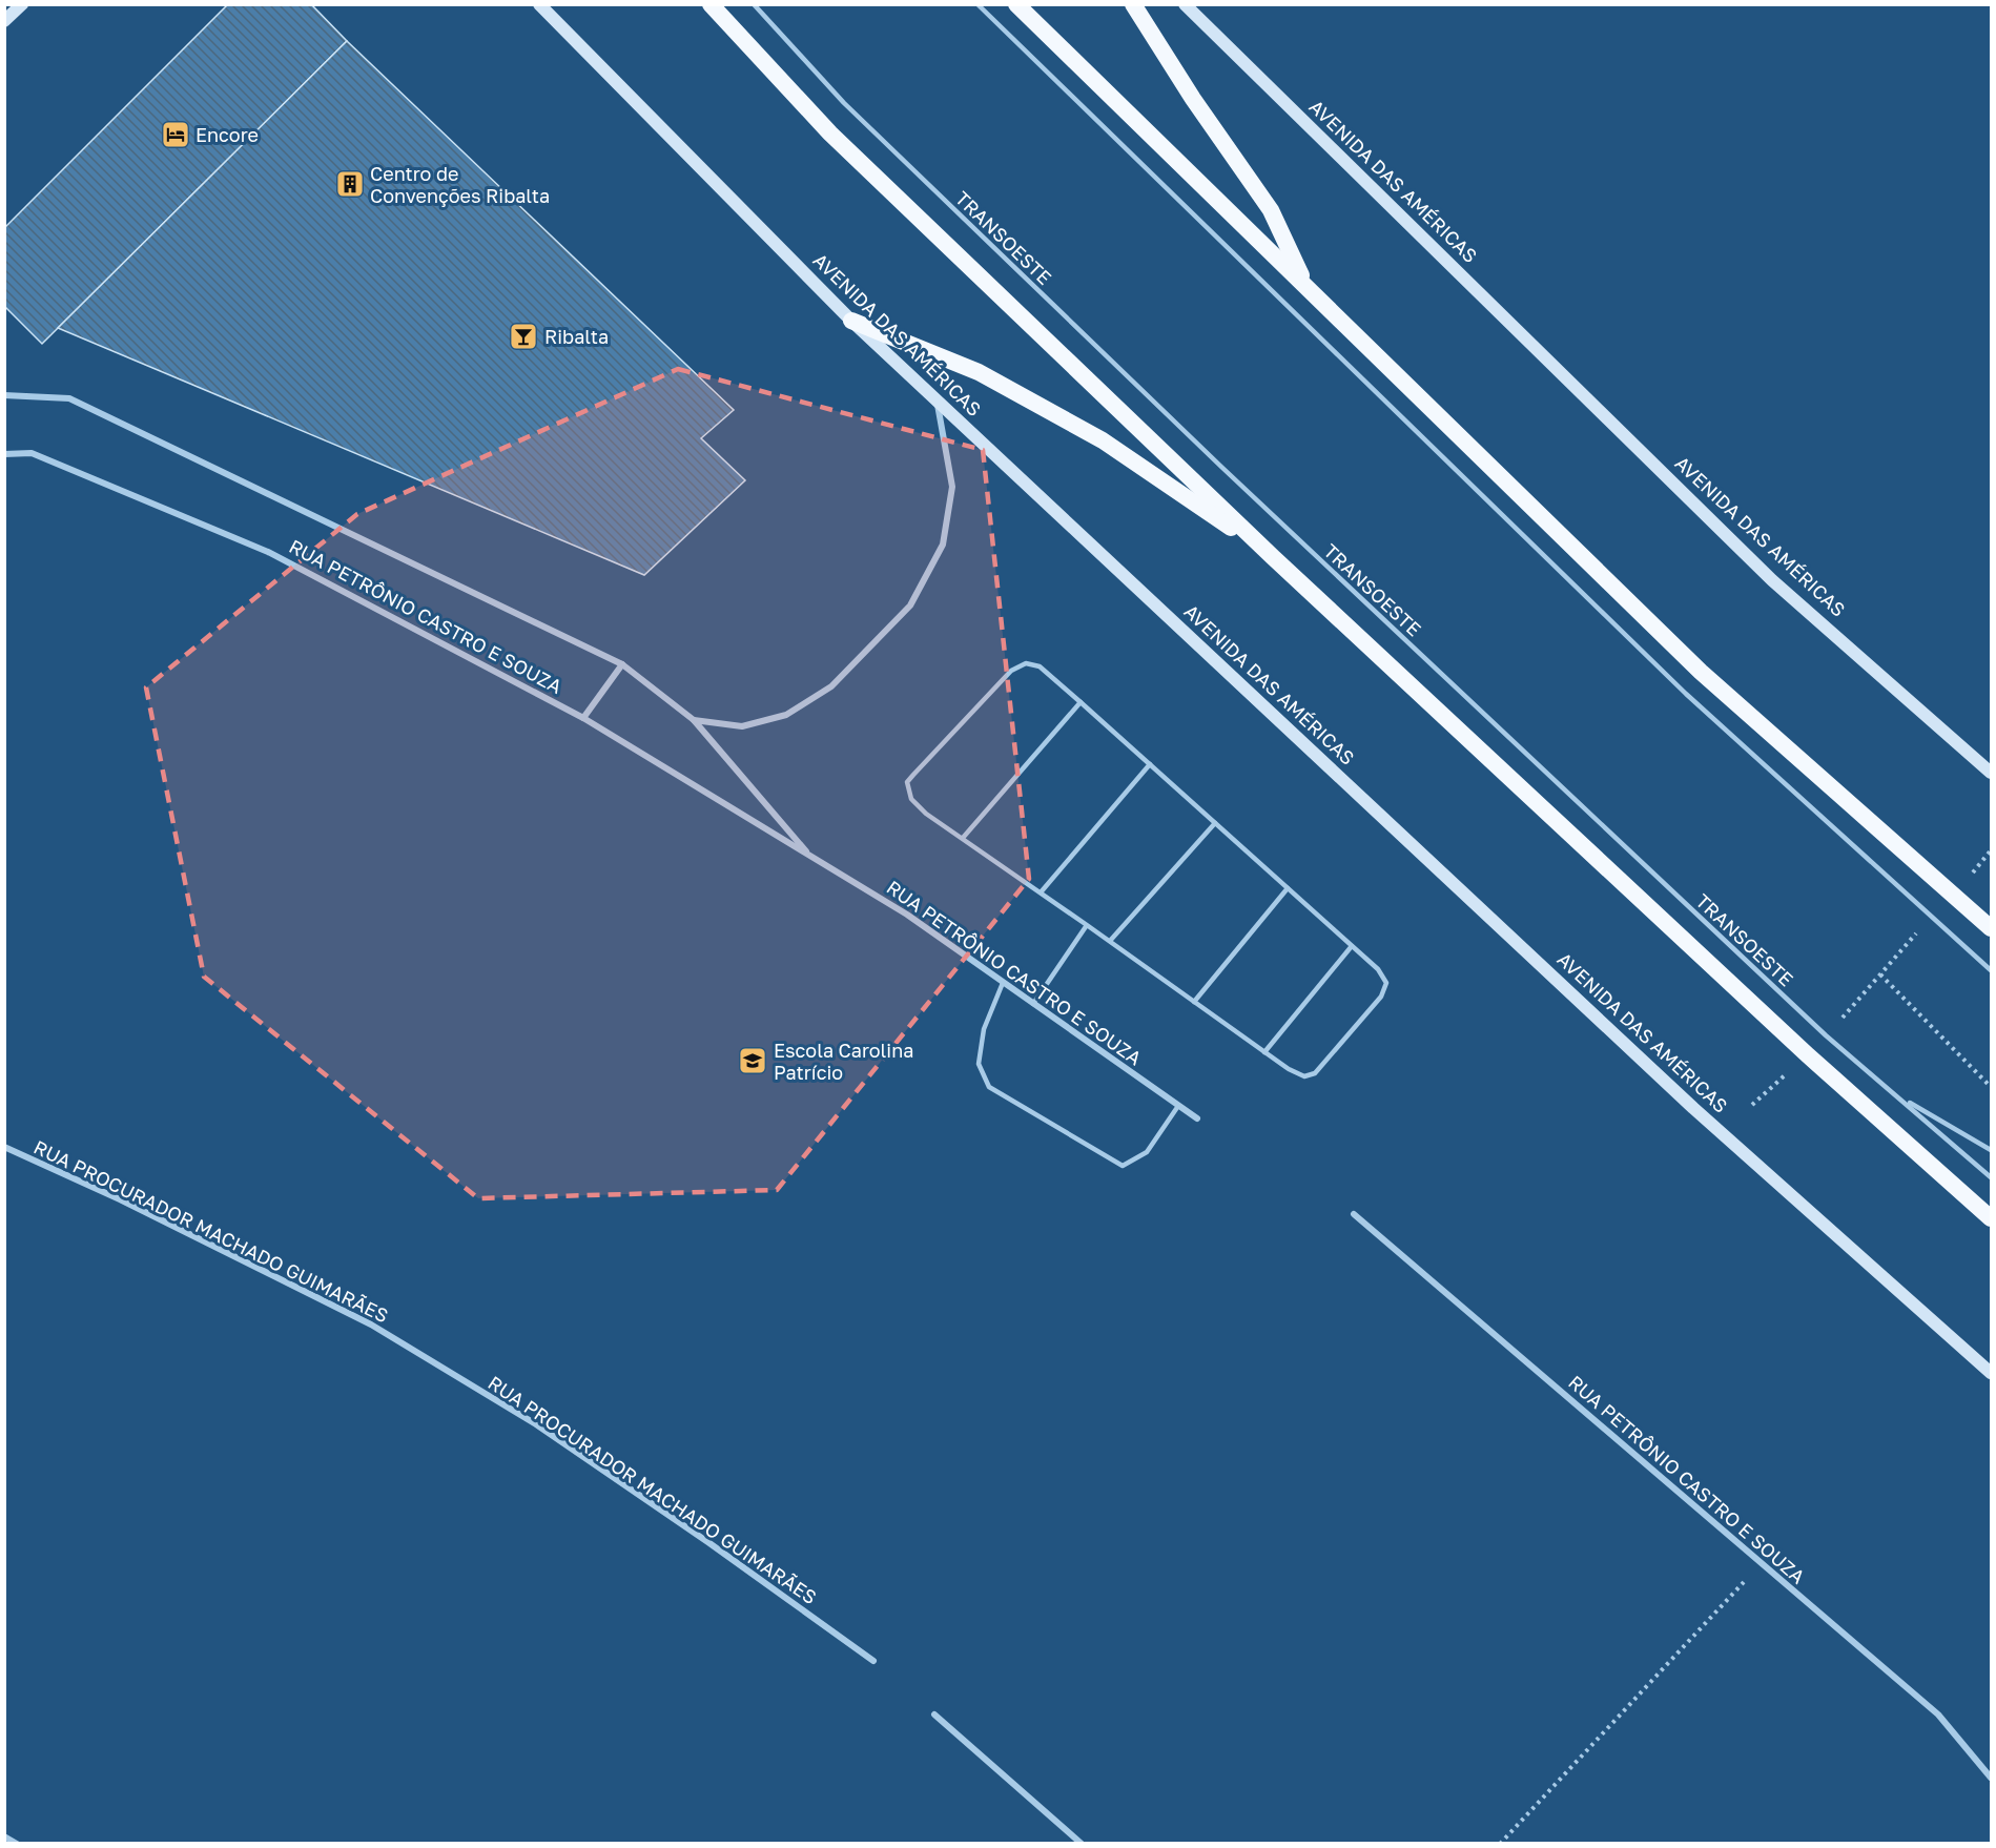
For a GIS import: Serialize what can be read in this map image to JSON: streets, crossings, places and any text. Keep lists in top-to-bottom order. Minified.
{"streets":{"main road":["AVENIDA DAS AMÉRICAS"],"street":["RUA PETRÔNIO CASTRO E SOUZA","RUA PROCURADOR MACHADO GUIMARÃES"],"lane":["TRANSOESTE"]},"places":{"hotel":["Encore"],"building":["Centro de Convenções Ribalta"],"bar":["Ribalta"],"school or university":["Escola Carolina Patrício"]}}
